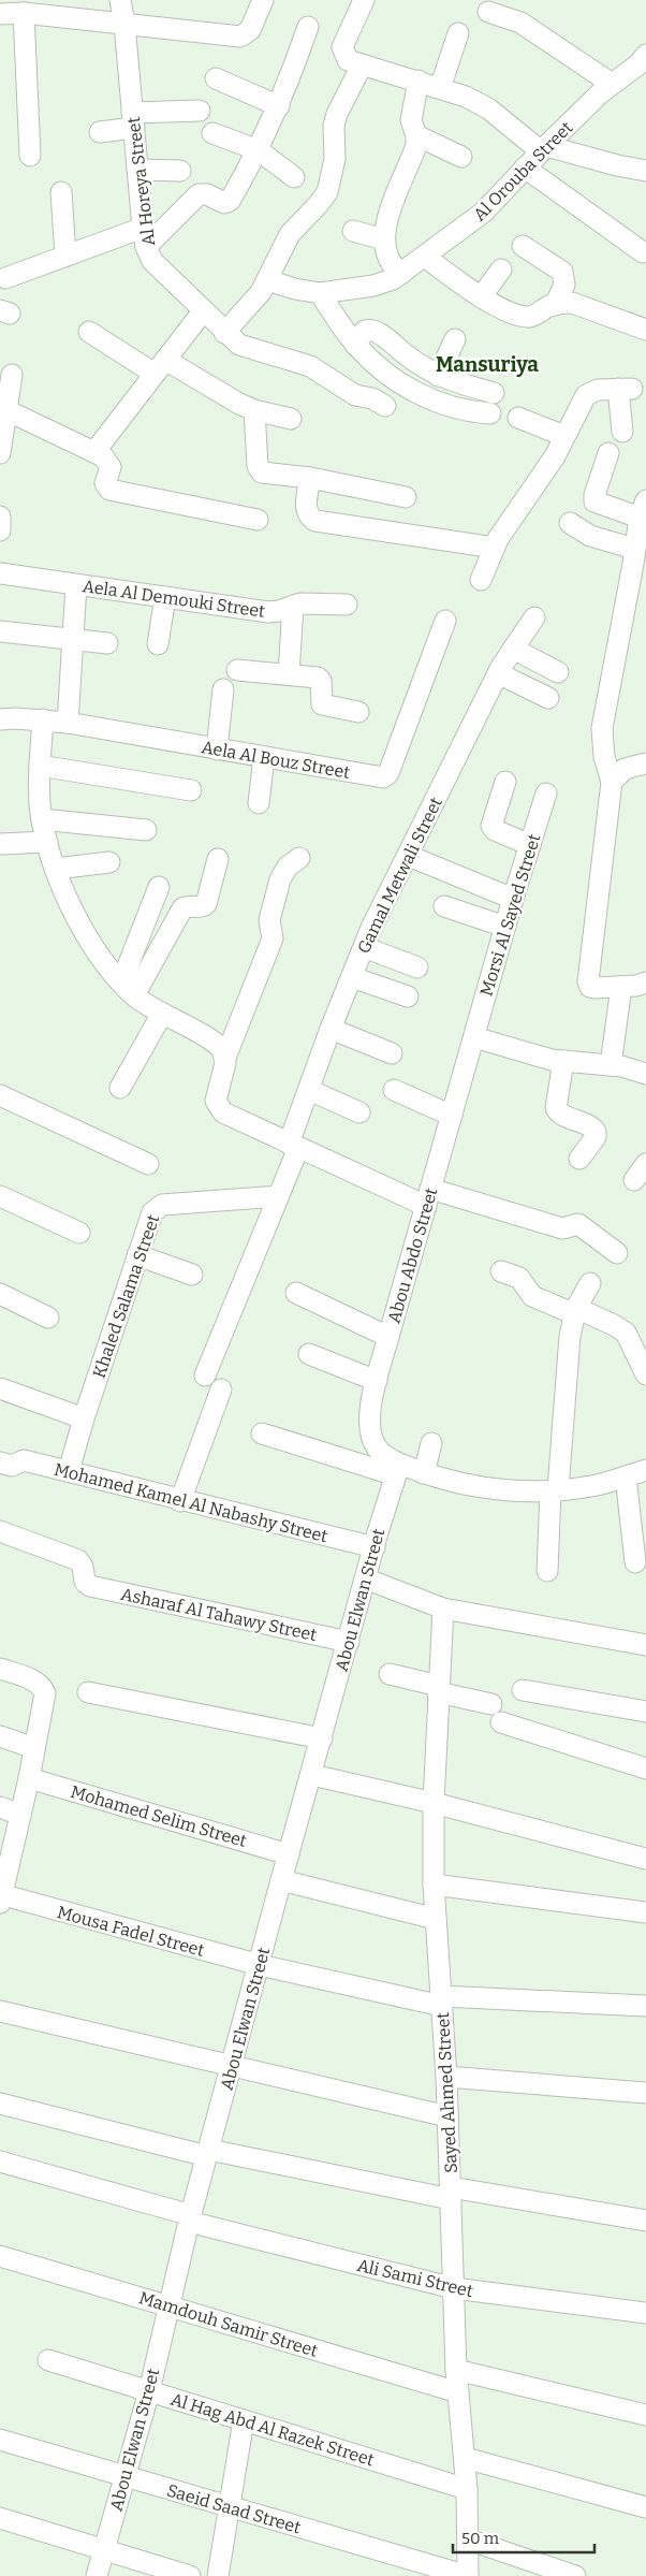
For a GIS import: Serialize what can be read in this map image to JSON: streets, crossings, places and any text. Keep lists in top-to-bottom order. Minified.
{"streets":{"street":["Al Orouba Street","Al Horeya Street","Aela Al Demouki Street","Aela Al Bouz Street","Gamal Metwali Street","Morsi Al Sayed Street","Abou Abdo Street","Khaled Salama Street","Mohamed Kamel Al Nabashy Street","Abou Elwan Street","Asharaf Al Tahawy Street","Mohamed Selim Street","Mousa Fadel Street","Sayed Ahmed Street","Ali Sami Street","Mamdouh Samir Street","Al Hag Abd Al Razek Street","Saeid Saad Street"]},"crossings":[["Gamal Metwali Street","Khaled Salama Street"],["Morsi Al Sayed Street","Abou Abdo Street"],["Abou Abdo Street","Abou Elwan Street"],["Khaled Salama Street","Mohamed Kamel Al Nabashy Street"],["Mohamed Kamel Al Nabashy Street","Abou Elwan Street"],["Abou Elwan Street","Asharaf Al Tahawy Street"],["Abou Elwan Street","Mohamed Selim Street"],["Abou Elwan Street","Mousa Fadel Street"],["Abou Elwan Street","Ali Sami Street"],["Abou Elwan Street","Mamdouh Samir Street"],["Abou Elwan Street","Al Hag Abd Al Razek Street"],["Abou Elwan Street","Saeid Saad Street"],["Mousa Fadel Street","Sayed Ahmed Street"],["Sayed Ahmed Street","Ali Sami Street"],["Sayed Ahmed Street","Mamdouh Samir Street"],["Sayed Ahmed Street","Al Hag Abd Al Razek Street"],["Sayed Ahmed Street","Saeid Saad Street"]],"districts":["Mansuriya"],"scale_bar":"50 m"}
